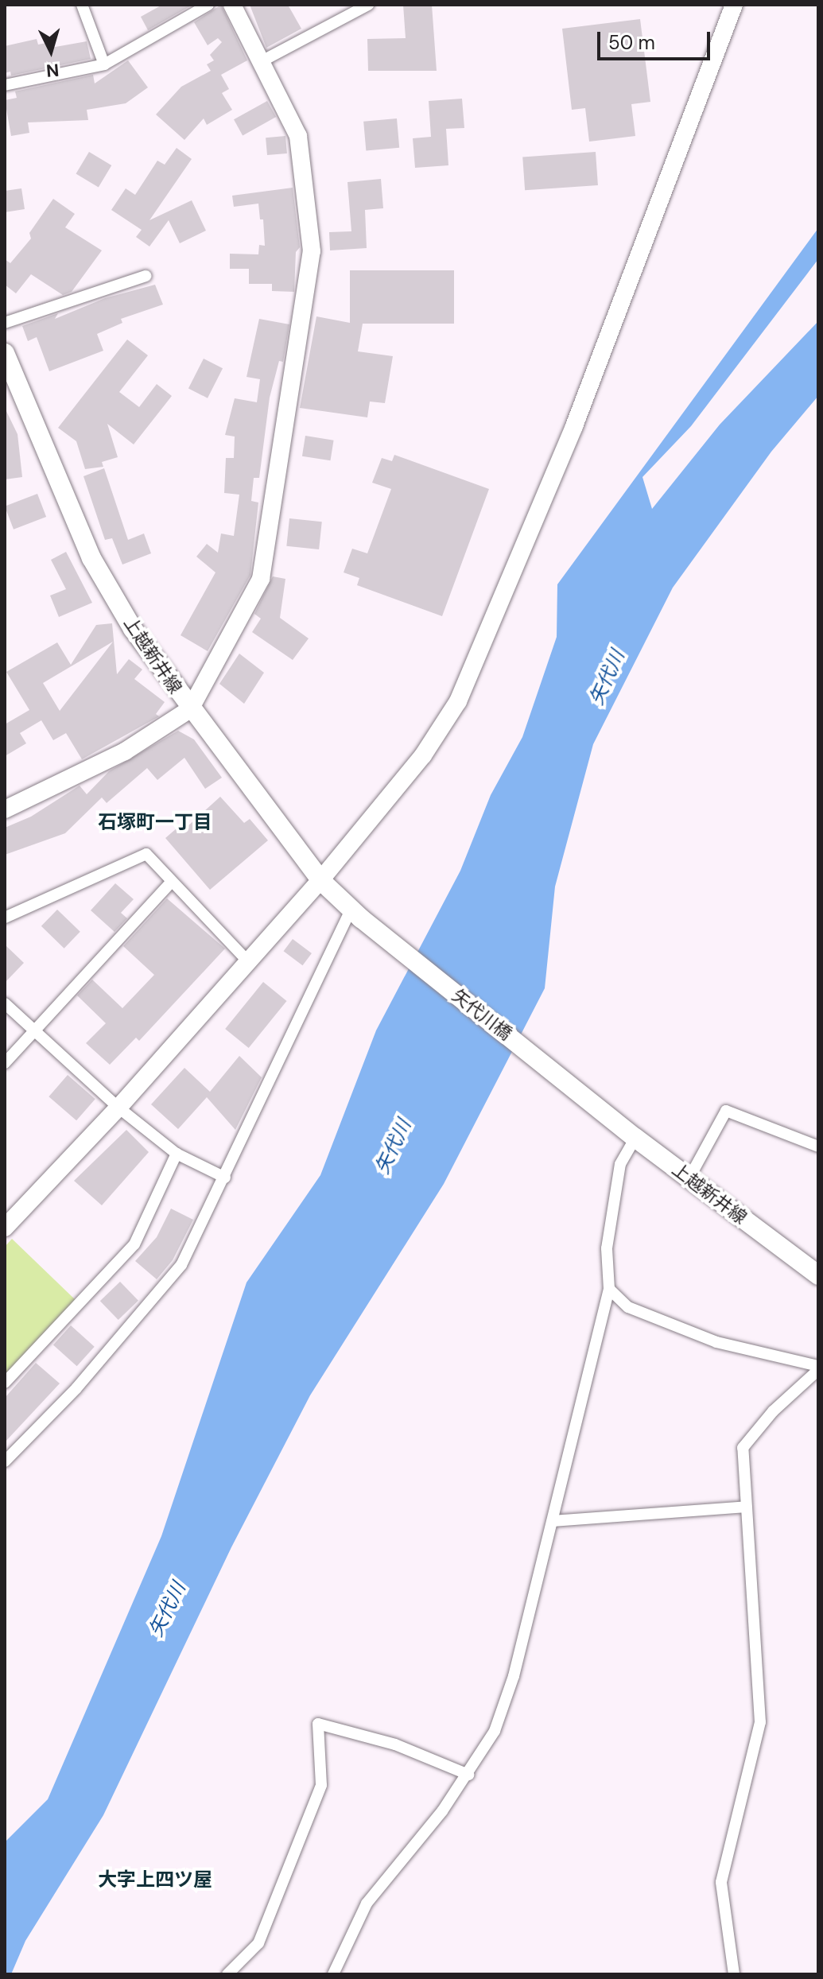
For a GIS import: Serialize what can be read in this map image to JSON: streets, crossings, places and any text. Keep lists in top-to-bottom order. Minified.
{"streets":{"main road":["上越新井線","矢代川橋"]},"crossings":[["上越新井線","矢代川橋"]],"districts":["石塚町一丁目","大字上四ツ屋"],"water":["矢代川"],"scale_bar":"50 m","north":"bottom"}
